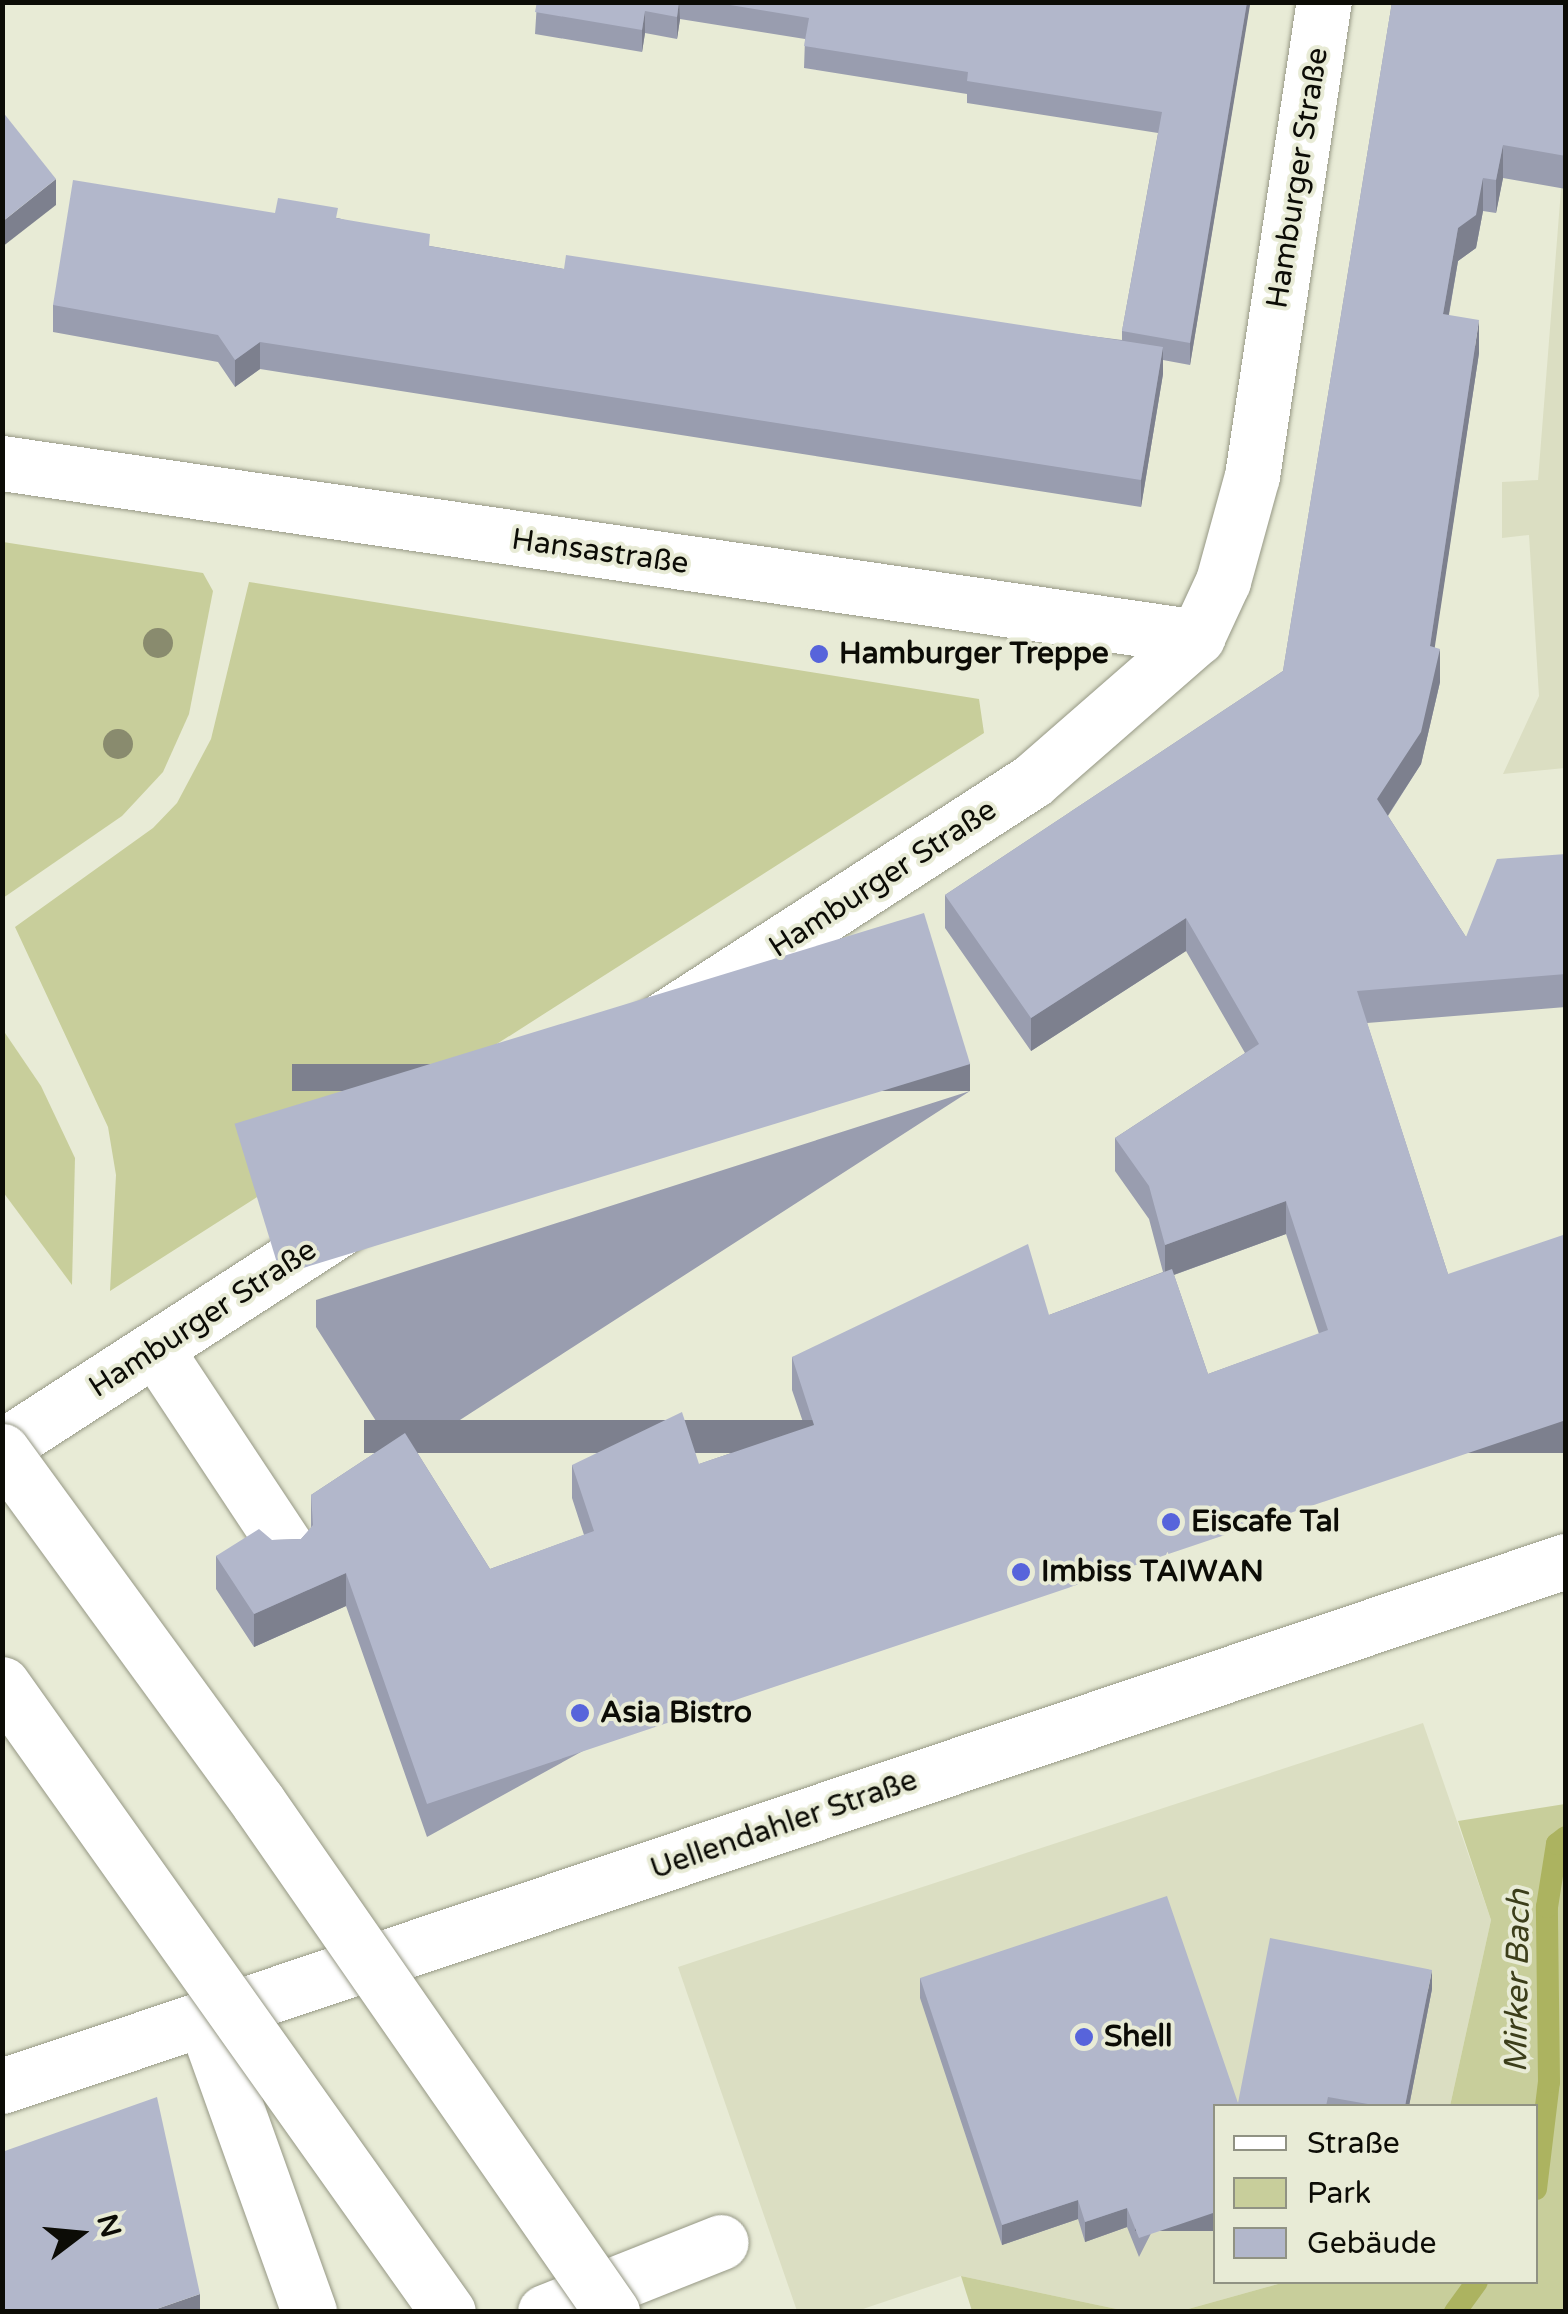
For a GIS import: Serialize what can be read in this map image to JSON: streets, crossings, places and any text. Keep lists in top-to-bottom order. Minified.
{"streets":{"main road":["Hamburger Straße","Hansastraße","Uellendahler Straße"]},"crossings":[["Hamburger Straße","Hansastraße"]],"water":["Mirker Bach"],"places":["Hamburger Treppe","Eiscafe Tal","Imbiss TAIWAN","Asia Bistro","Shell"],"legend":["Straße","Park","Gebäude"],"north":"right"}
